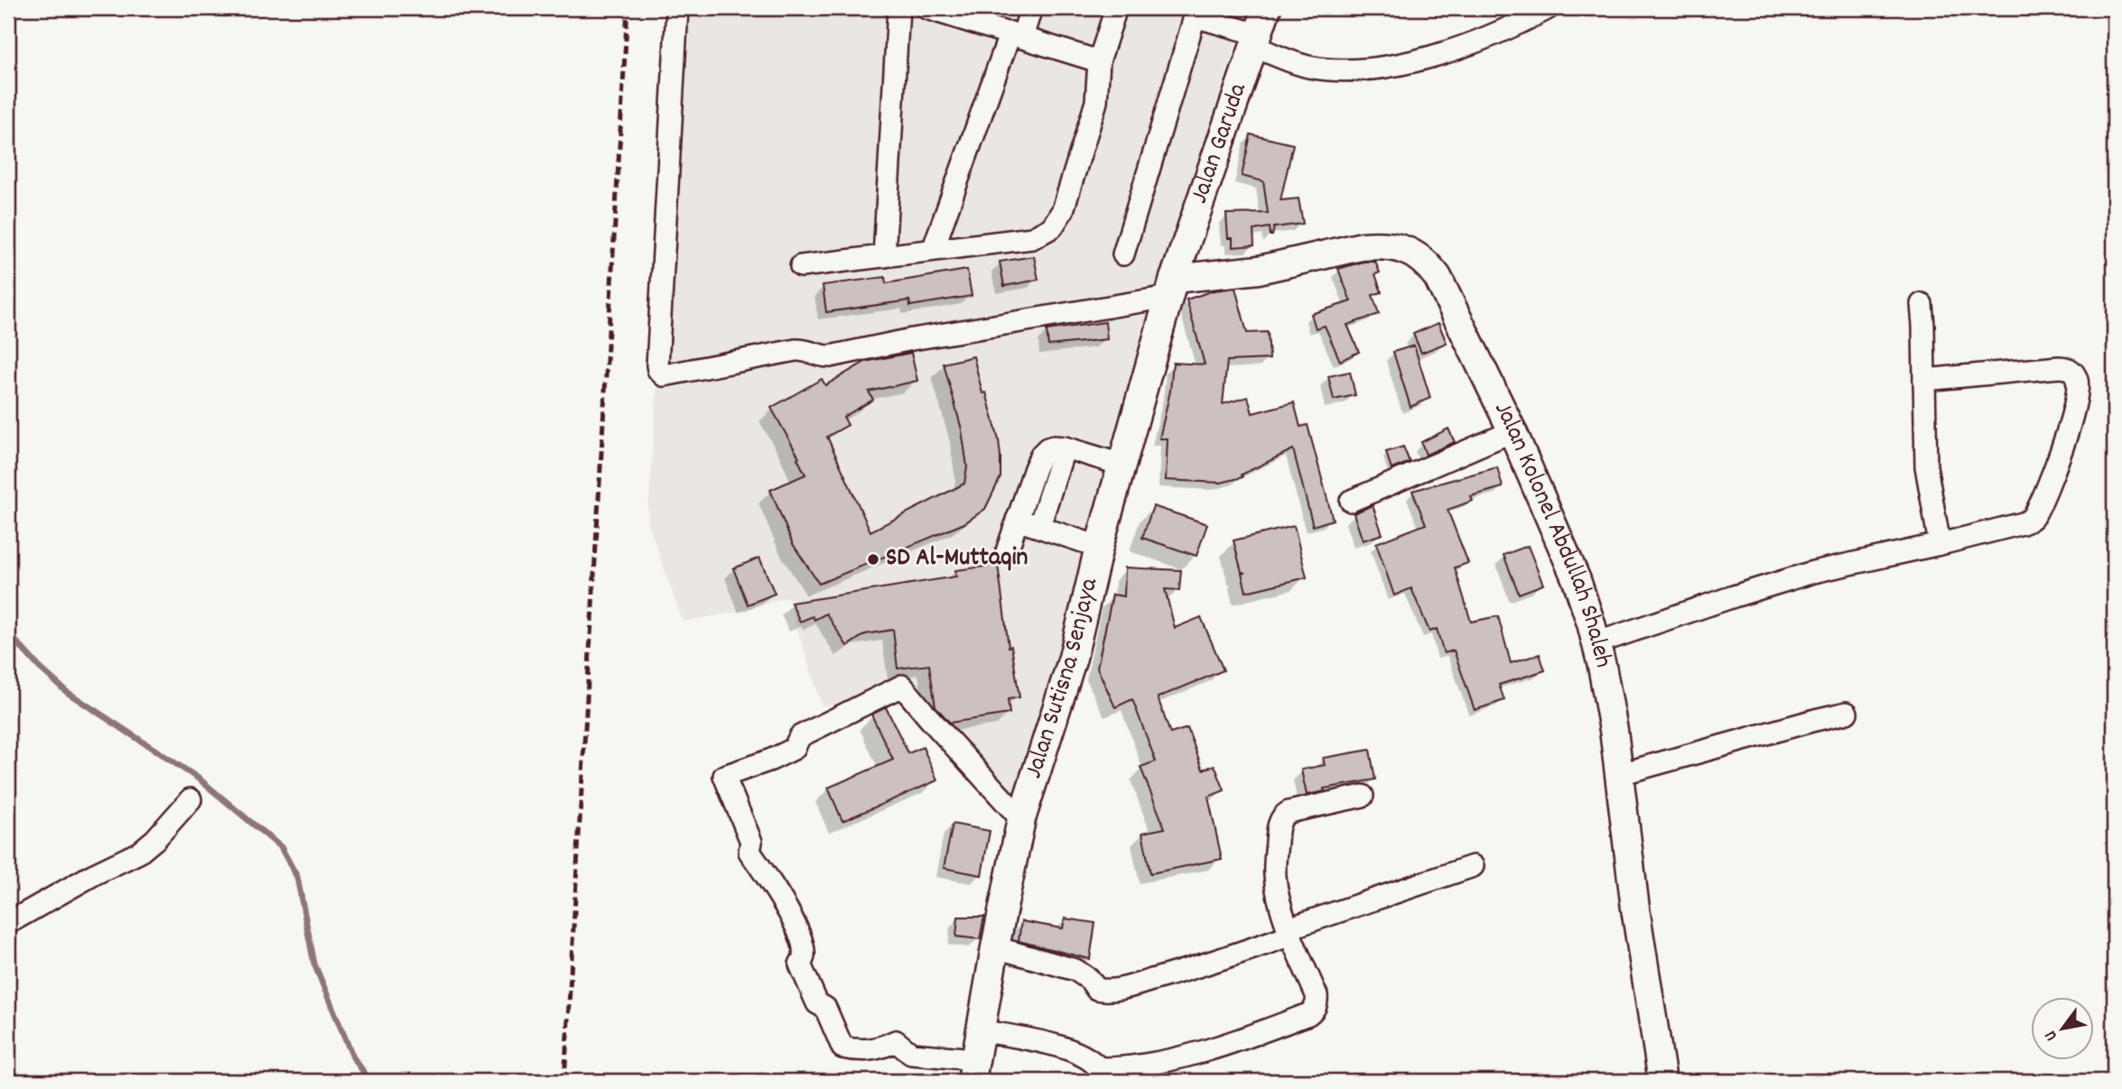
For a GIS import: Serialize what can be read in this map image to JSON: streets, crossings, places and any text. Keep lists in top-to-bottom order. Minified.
{"streets":{"main road":["Jalan Garuda","Jalan Kolonel Abdullah Shaleh","Jalan Sutisna Senjaya"]},"crossings":[["Jalan Garuda","Jalan Kolonel Abdullah Shaleh"],["Jalan Garuda","Jalan Sutisna Senjaya"],["Jalan Kolonel Abdullah Shaleh","Jalan Sutisna Senjaya"]],"places":["SD Al-Muttaqin"],"north":"bottom left"}
